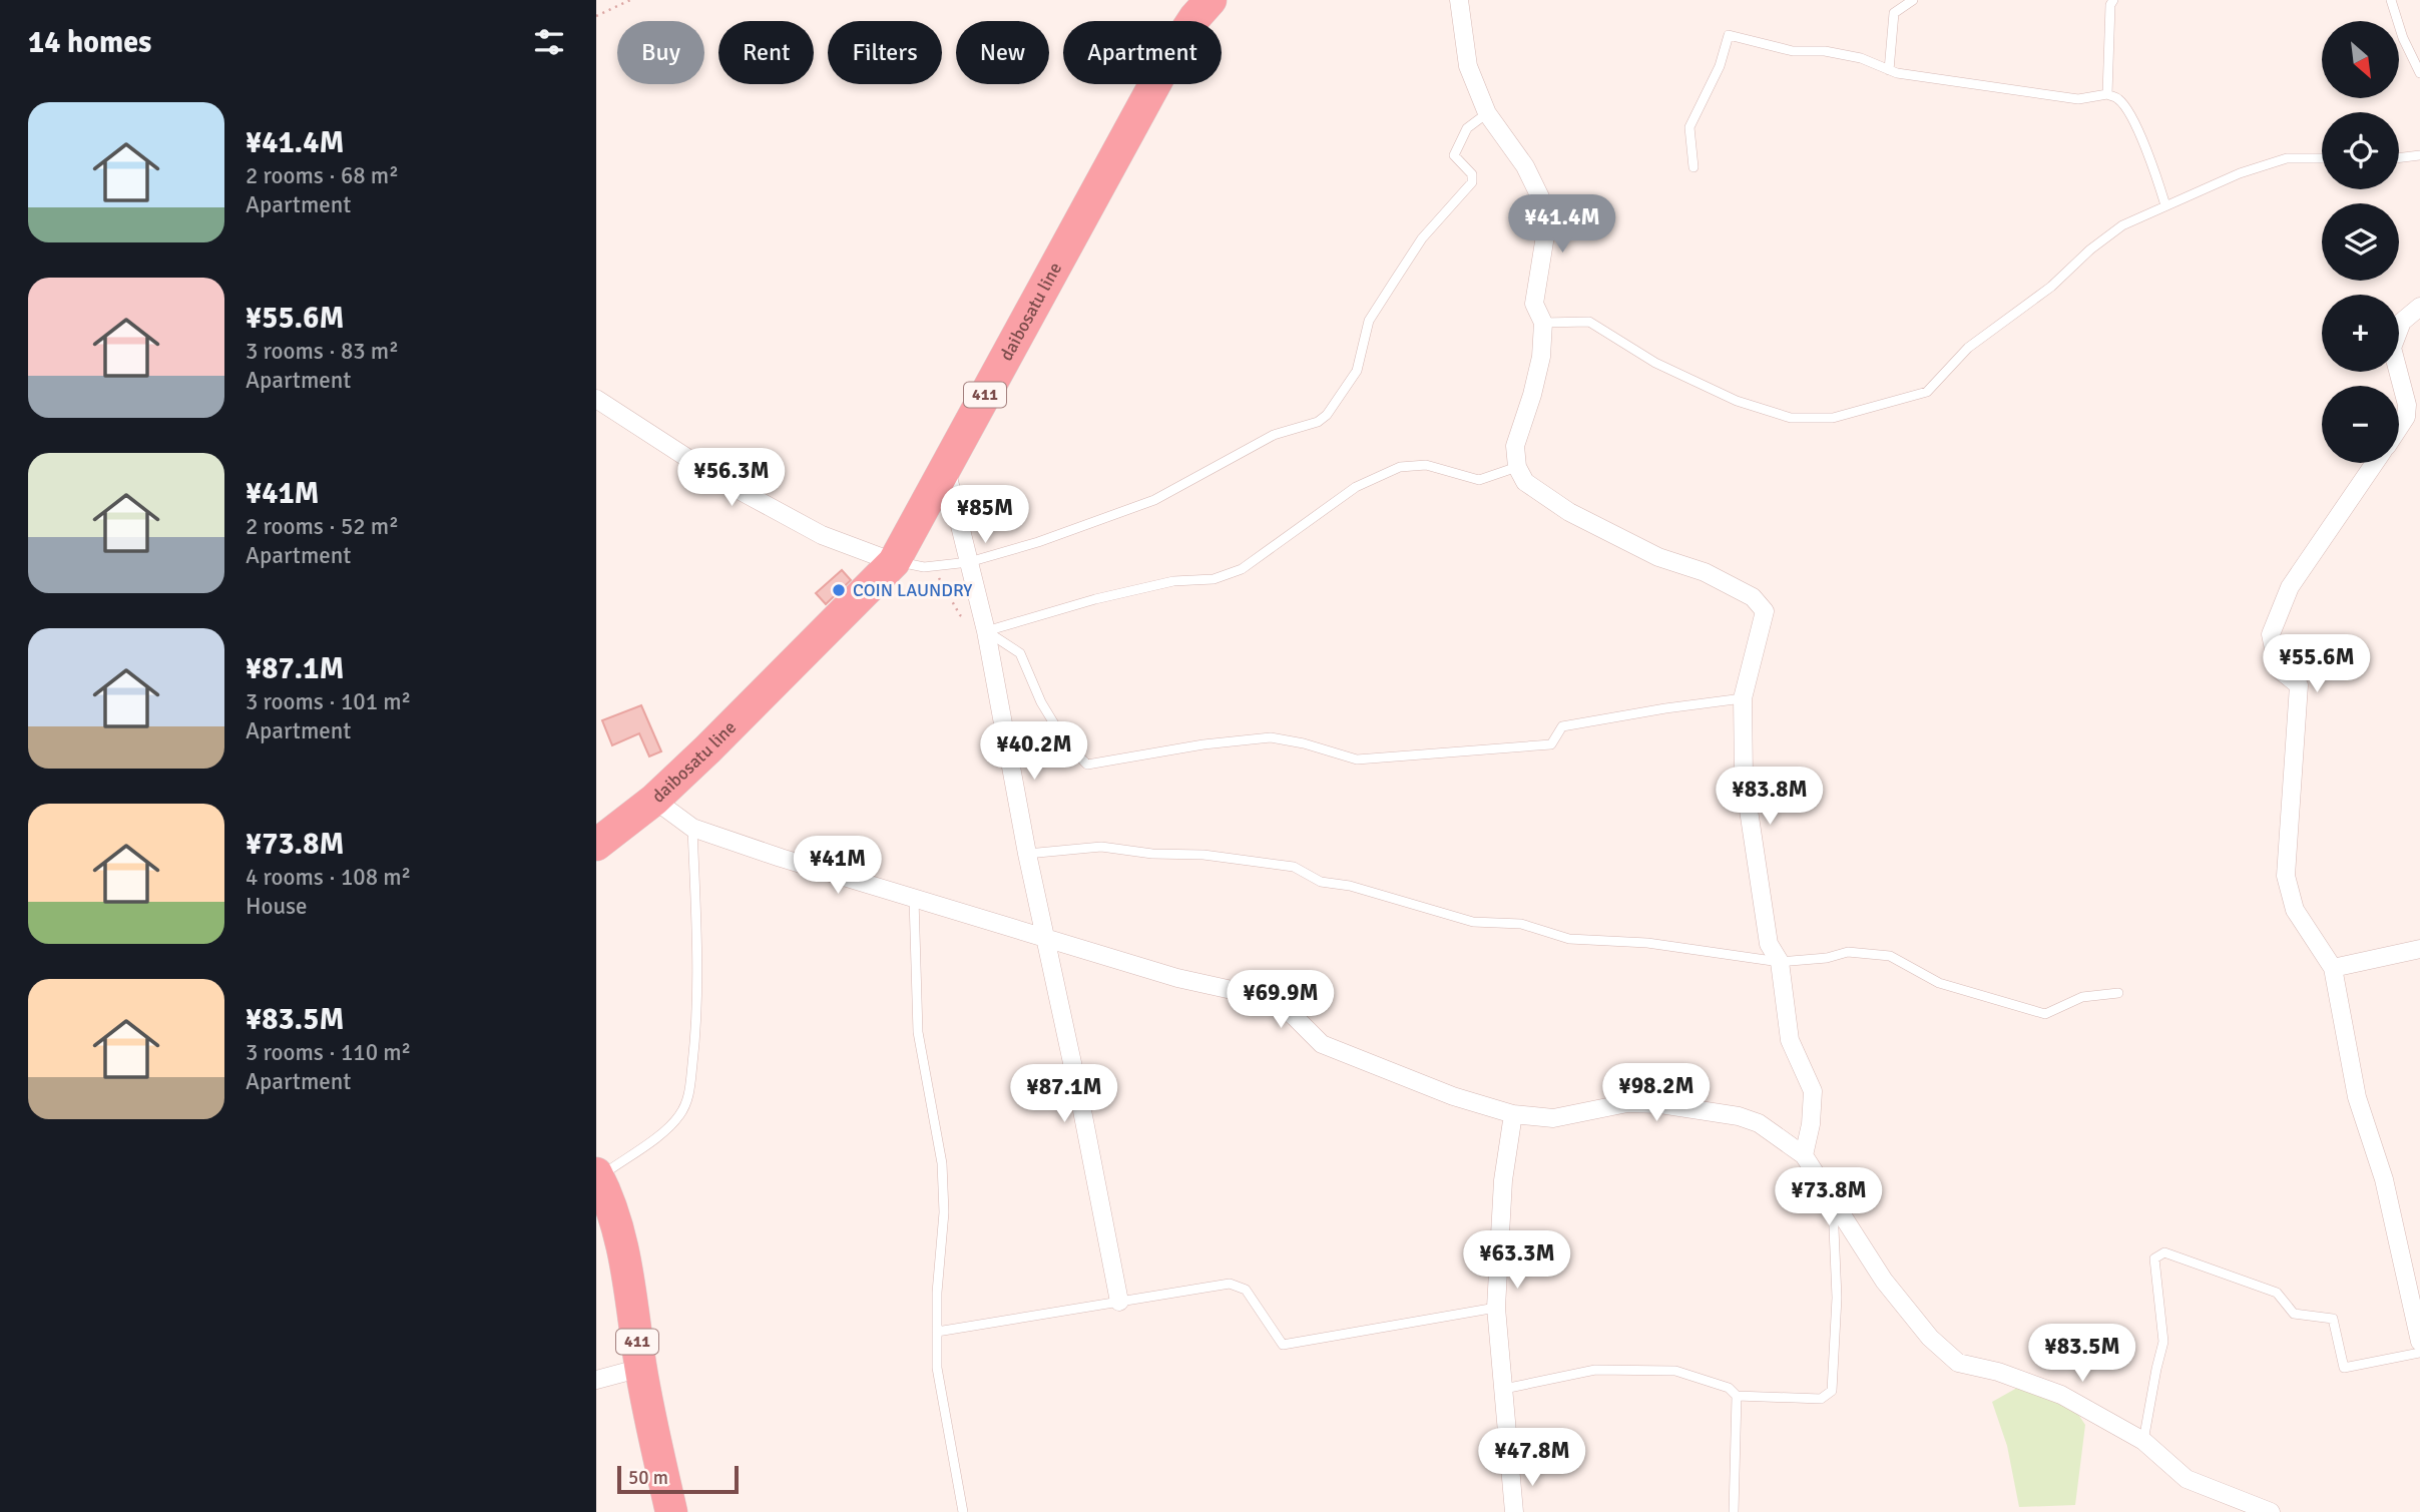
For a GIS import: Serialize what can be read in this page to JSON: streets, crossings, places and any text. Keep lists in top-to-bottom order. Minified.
{"streets":{"highway":["daibosatu line","411"]},"places":["COIN LAUNDRY"],"scale_bar":"50 m","north":"bottom right","page":{"heading":"14 homes","map_buttons":["+","−"],"chip":["Buy","Rent","Filters","New","Apartment"],"list":[{"name":"¥41.4M","note":"2 rooms · 68 m² · Apartment"},{"name":"¥55.6M","note":"3 rooms · 83 m² · Apartment"},{"name":"¥41M","note":"2 rooms · 52 m² · Apartment"},{"name":"¥87.1M","note":"3 rooms · 101 m² · Apartment"},{"name":"¥73.8M","note":"4 rooms · 108 m² · House"},{"name":"¥83.5M","note":"3 rooms · 110 m² · Apartment"}],"price":["¥41.4M","¥56.3M","¥85M","¥55.6M","¥40.2M","¥83.8M","¥41M","¥69.9M","¥98.2M","¥87.1M","¥73.8M","¥63.3M","¥83.5M","¥47.8M"],"scale":"50 m"}}
